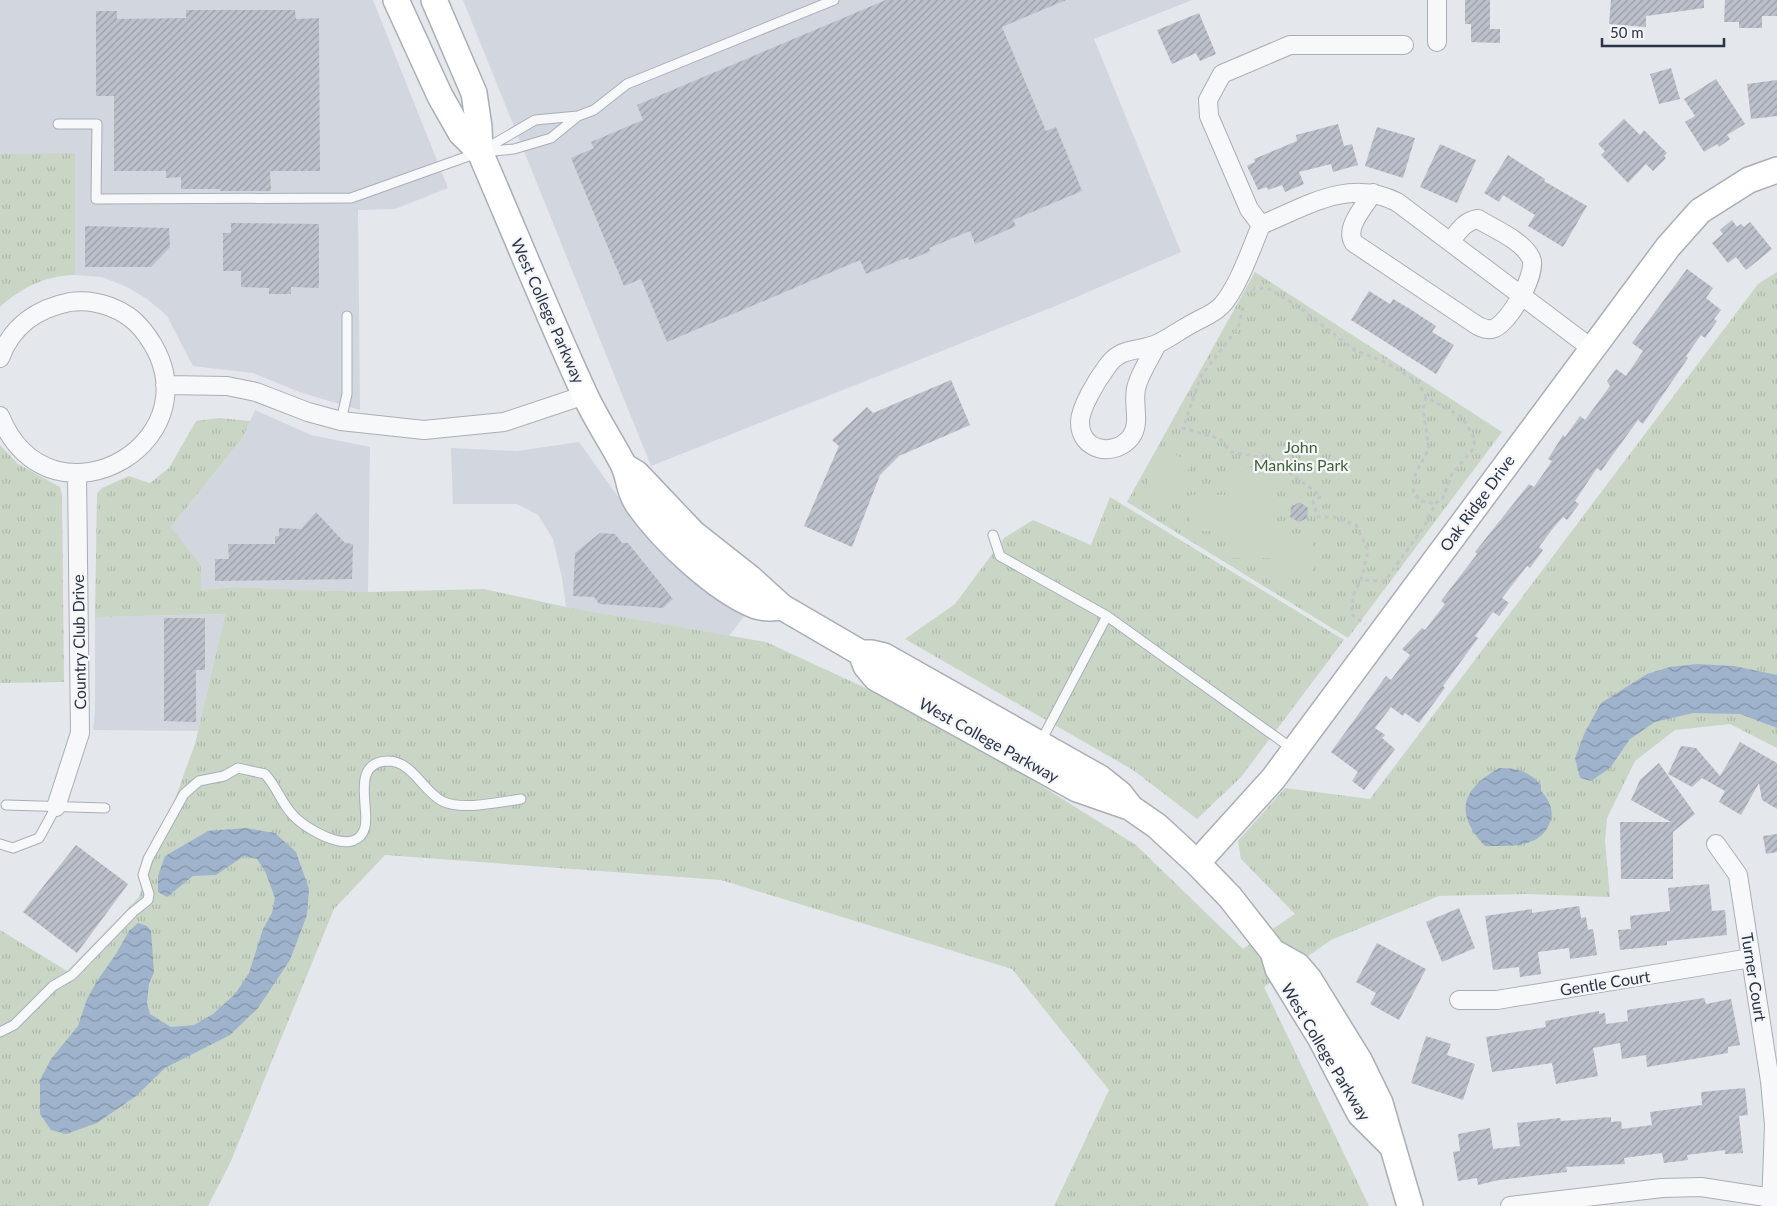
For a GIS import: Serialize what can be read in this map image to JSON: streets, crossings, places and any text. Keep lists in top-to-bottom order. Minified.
{"streets":{"street":["West College Parkway","Oak Ridge Drive","Country Club Drive","Turner Court","Gentle Court"]},"crossings":[["West College Parkway","Oak Ridge Drive"],["Turner Court","Gentle Court"]],"parks":["John Mankins Park"],"scale_bar":"50 m"}
